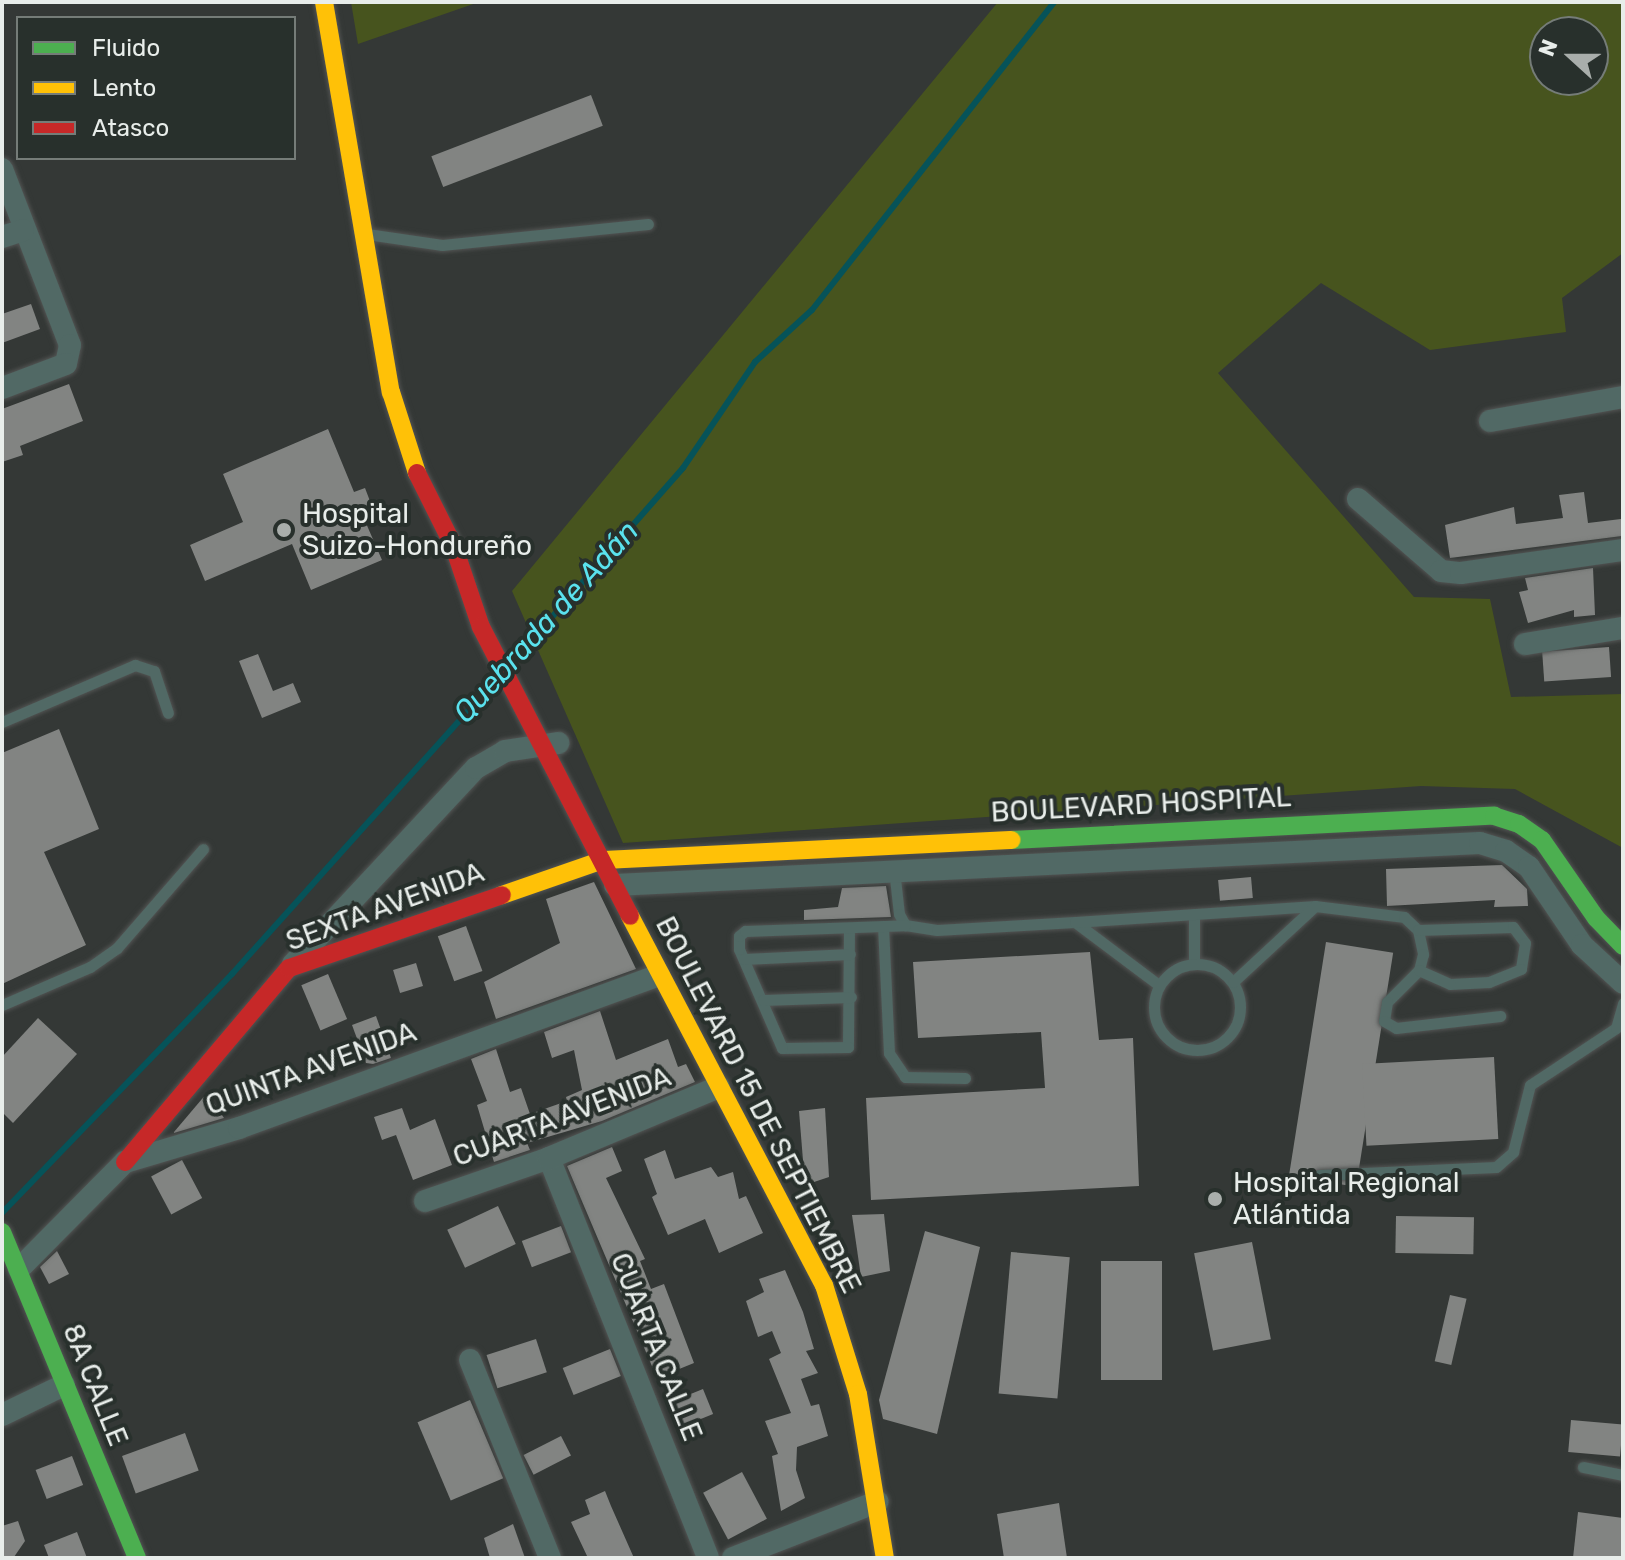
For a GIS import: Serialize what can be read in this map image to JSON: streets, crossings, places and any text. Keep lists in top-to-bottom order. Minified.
{"streets":{"street":["BOULEVARD HOSPITAL","SEXTA AVENIDA","QUINTA AVENIDA","BOULEVARD 15 DE SEPTIEMBRE","CUARTA AVENIDA","CUARTA CALLE","8A CALLE"]},"crossings":[["BOULEVARD HOSPITAL","SEXTA AVENIDA"],["BOULEVARD HOSPITAL","BOULEVARD 15 DE SEPTIEMBRE"],["SEXTA AVENIDA","QUINTA AVENIDA"],["SEXTA AVENIDA","BOULEVARD 15 DE SEPTIEMBRE"],["QUINTA AVENIDA","BOULEVARD 15 DE SEPTIEMBRE"],["QUINTA AVENIDA","8A CALLE"],["BOULEVARD 15 DE SEPTIEMBRE","CUARTA AVENIDA"],["CUARTA AVENIDA","CUARTA CALLE"]],"water":["Quebrada de Adán"],"places":["Hospital Suizo-Hondureño","Hospital Regional Atlántida"],"legend":["Fluido","Lento","Atasco"],"north":"left"}
